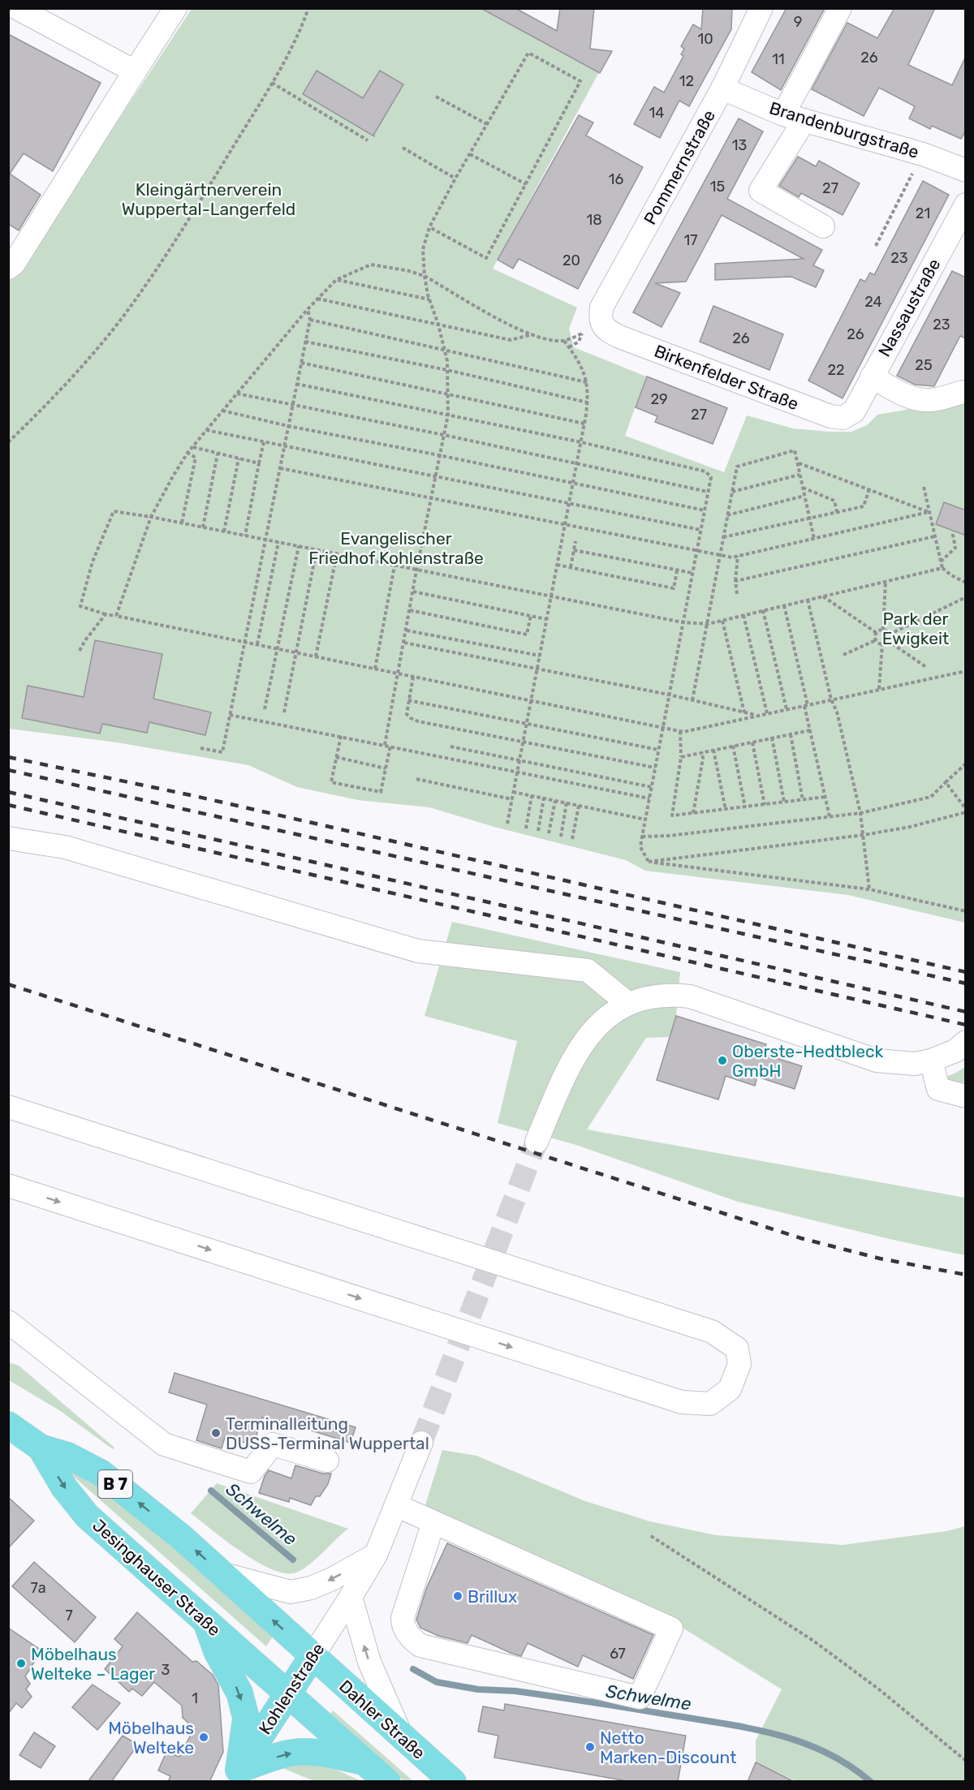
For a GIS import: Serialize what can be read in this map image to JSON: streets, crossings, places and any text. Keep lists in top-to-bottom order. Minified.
{"streets":{"main road":["B 7","Jesinghauser Straße","Kohlenstraße","Dahler Straße"],"street":["Brandenburgstraße","Pommernstraße","Nassaustraße","Birkenfelder Straße"]},"crossings":[["Brandenburgstraße","Pommernstraße"],["Pommernstraße","Birkenfelder Straße"],["Nassaustraße","Birkenfelder Straße"],["B 7","Jesinghauser Straße"],["B 7","Kohlenstraße"],["Jesinghauser Straße","Kohlenstraße"],["Jesinghauser Straße","Dahler Straße"],["Kohlenstraße","Dahler Straße"]],"water":["Schwelme"],"parks":["Kleingärtnerverein Wuppertal-Langerfeld","Evangelischer Friedhof Kohlenstraße","Park der Ewigkeit"],"places":["Oberste-Hedtbleck GmbH","Terminalleitung DUSS-Terminal Wuppertal","Brillux","Möbelhaus Welteke – Lager","Möbelhaus Welteke","Netto Marken-Discount"],"house_numbers":["9","10","26","11","12","14","13","16","15","27","21","18","17","23","20","24","23","26","26","25","22","29","27","7a","7","67","3","1"]}
